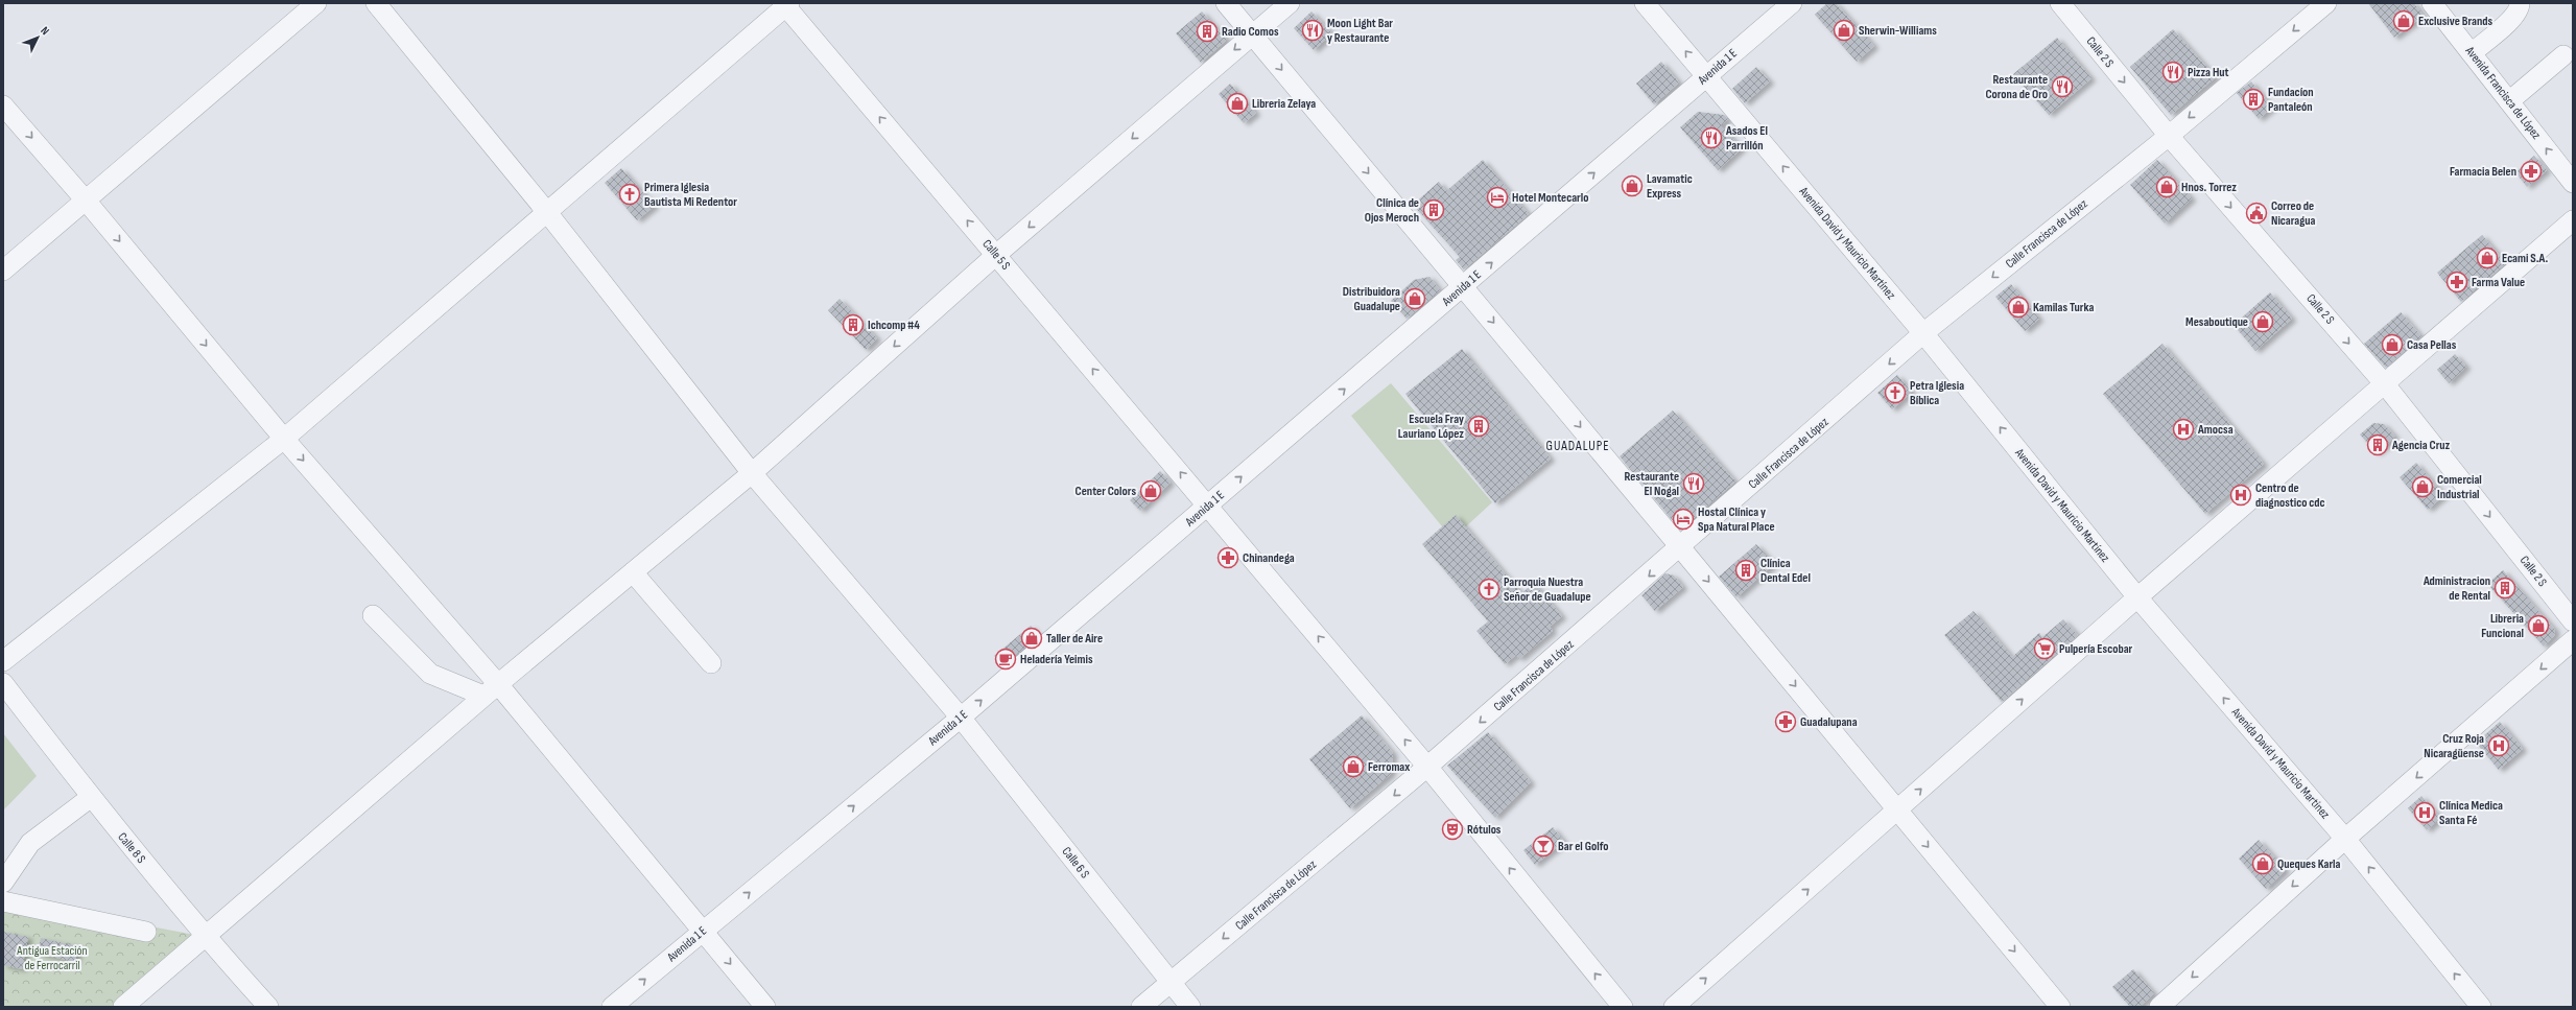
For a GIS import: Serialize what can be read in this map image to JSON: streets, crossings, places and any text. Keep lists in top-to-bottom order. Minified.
{"streets":{"street":["Calle 2 S","Avenida 1 E","Avenida Francisca de López","Calle Francisca de López","Avenida David y Mauricio Martínez","Calle 5 S","Calle 8 S","Calle 6 S"]},"crossings":[["Calle 2 S","Calle Francisca de López"],["Avenida 1 E","Avenida David y Mauricio Martínez"],["Avenida 1 E","Calle 5 S"],["Avenida 1 E","Calle 6 S"],["Calle Francisca de López","Avenida David y Mauricio Martínez"],["Calle Francisca de López","Calle 5 S"],["Calle Francisca de López","Calle 6 S"]],"one_way":["Calle 2 S","Avenida 1 E","Avenida Francisca de López","Calle Francisca de López","Avenida David y Mauricio Martínez","Calle 5 S"],"districts":["GUADALUPE"],"parks":["Antigua Estación de Ferrocarril"],"places":{"shop":["Exclusive Brands","Sherwin-Williams","Libreria Zelaya","Lavamatic Express","Hnos. Torrez","Ecami S.A.","Distribuidora Guadalupe","Kamilas Turka","Mesaboutique","Casa Pellas","Comercial Industrial","Center Colors","Libreria Funcional","Taller de Aire","Ferromax","Queques Karla"],"restaurant":["Moon Light Bar y Restaurante","Pizza Hut","Restaurante Corona de Oro","Asados El Parrillón","Restaurante El Nogal"],"building":["Radio Comos","Fundacíon Pantaleón","Clínica de Ojos Meroch","Ichcomp #4","Escuela Fray Lauriano López","Agencia Cruz","Clínica Dental Edel","Administracion de Rental"],"pharmacy":["Farmacia Belen","Farma Value","Chinandega","Guadalupana"],"church":["Primera Iglesia Bautista Mi Redentor","Petra Iglesia Bíblica","Parroquia Nuestra Señor de Guadalupe"],"hotel":["Hotel Montecarlo","Hostal Clínica y Spa Natural Place"],"public building":["Correo de Nicaragua"],"hospital":["Amocsa","Centro de diagnostico cdc","Cruz Roja Nicaragüense","Clínica Medica Santa Fé"],"supermarket":["Pulpería Escobar"],"cafe":["Heladería Yeimis"],"theatre":["Rótulos"],"bar":["Bar el Golfo"]},"north":"top right"}
